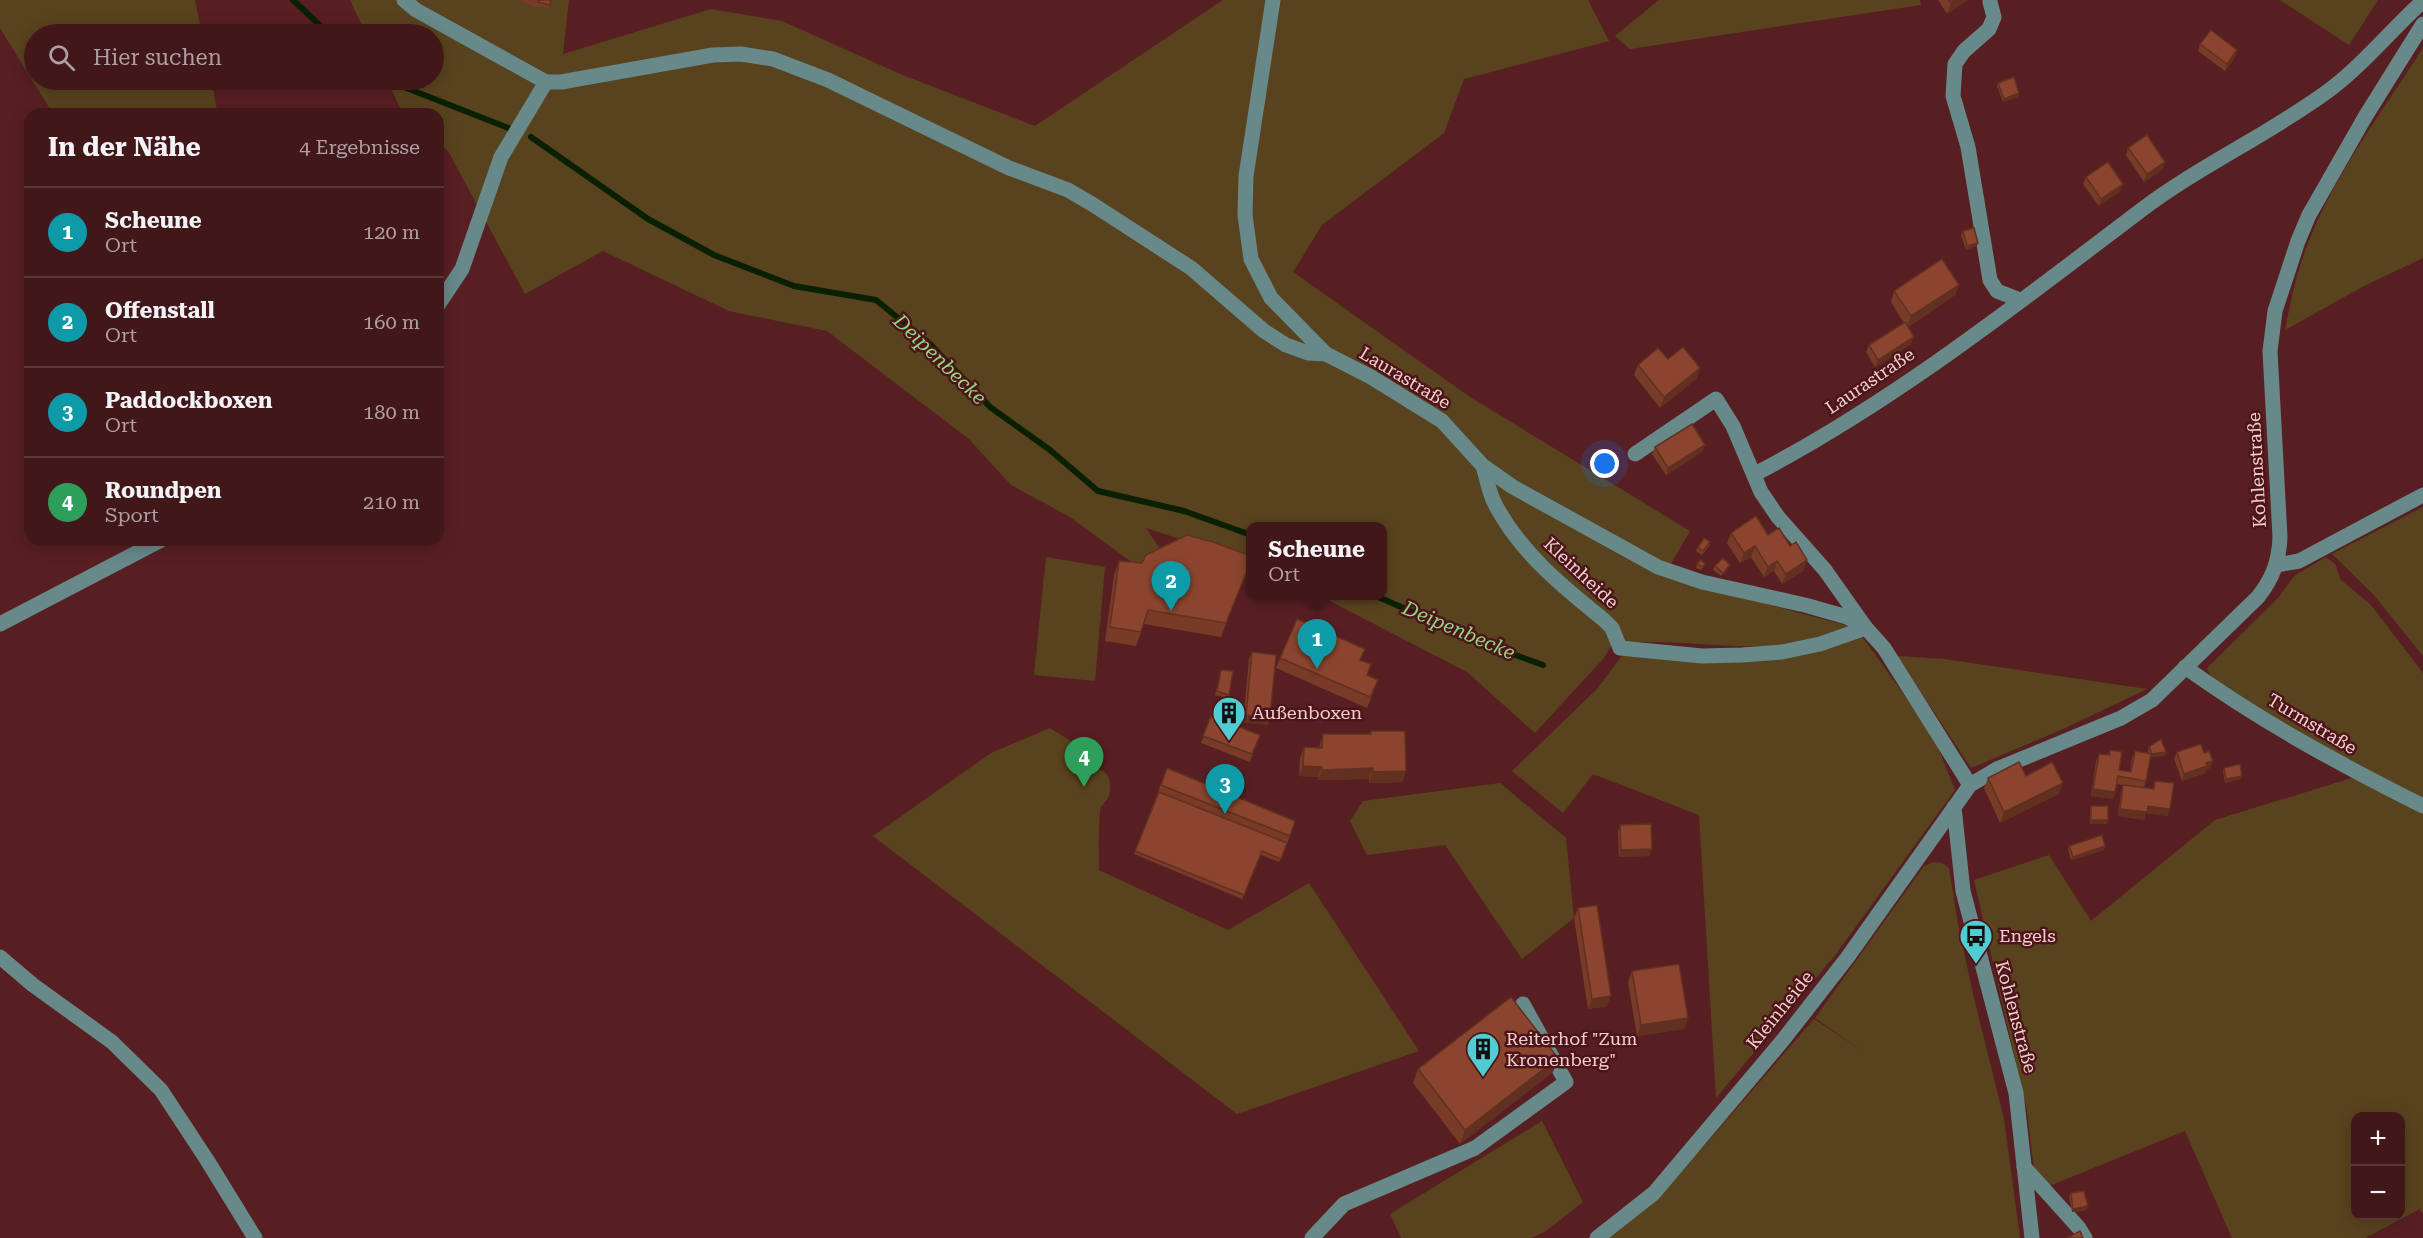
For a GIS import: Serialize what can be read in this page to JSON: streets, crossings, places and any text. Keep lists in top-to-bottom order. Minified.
{"streets":{"street":["Laurastraße","Kohlenstraße","Kleinheide","Turmstraße"]},"crossings":[["Laurastraße","Kohlenstraße"],["Laurastraße","Kleinheide"],["Kohlenstraße","Kleinheide"],["Kohlenstraße","Turmstraße"]],"water":["Deipenbecke"],"places":{"building":["Außenboxen","Reiterhof \"Zum Kronenberg\""],"bus stop":["Engels"]},"page":{"search":"Hier suchen","heading":["In der Nähe","4 Ergebnisse"],"list":[{"mark":"1","name":"Scheune","note":"Ort","value":"120 m"},{"mark":"2","name":"Offenstall","note":"Ort","value":"160 m"},{"mark":"3","name":"Paddockboxen","note":"Ort","value":"180 m"},{"mark":"4","name":"Roundpen","note":"Sport","value":"210 m"}],"popup":["Scheune","Ort"],"pins":["2","1","4","3"],"map_buttons":["+","−"]}}
